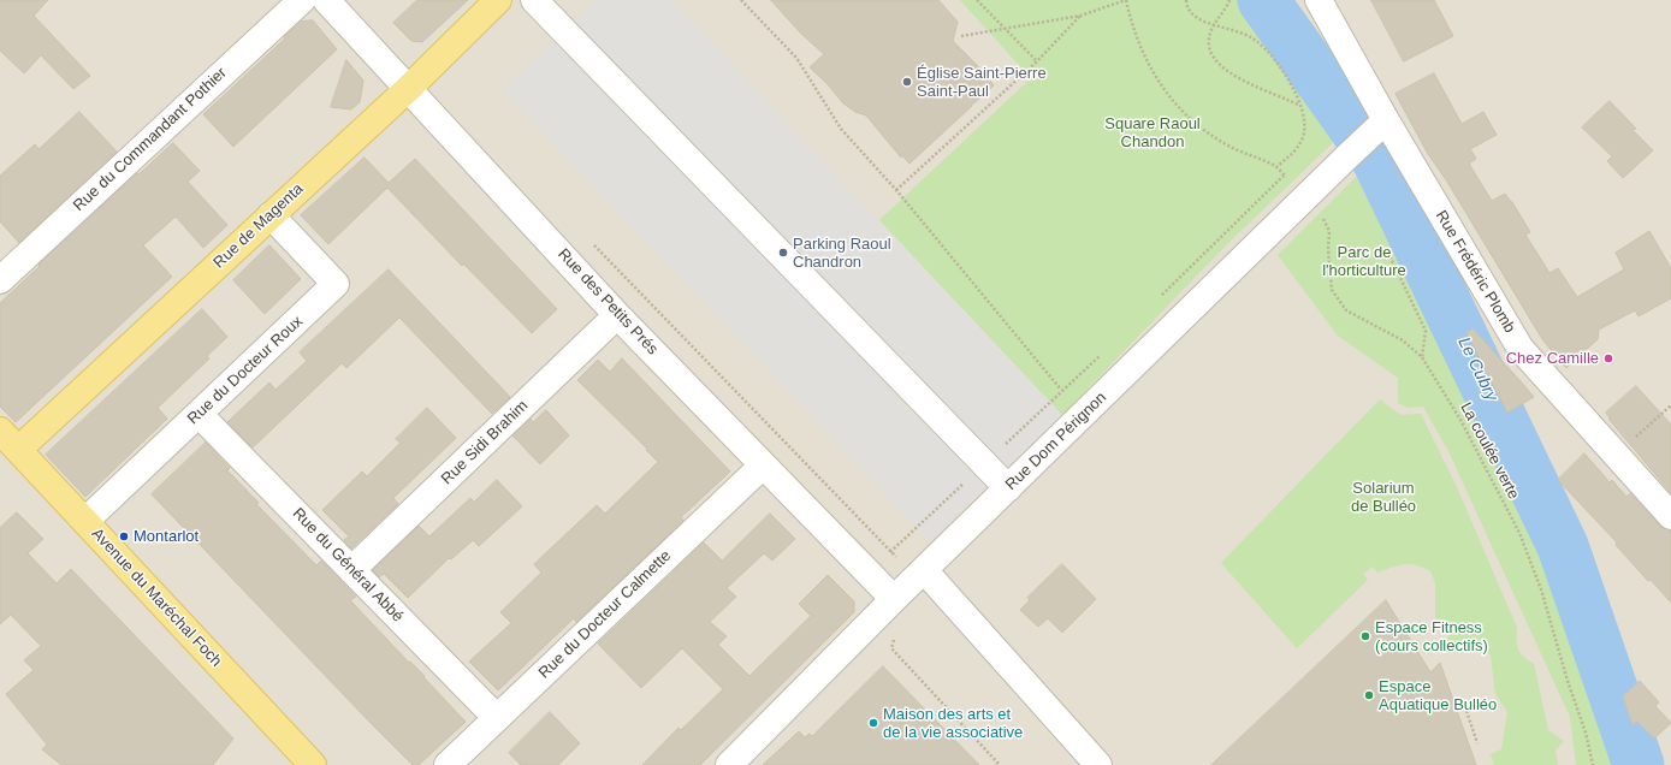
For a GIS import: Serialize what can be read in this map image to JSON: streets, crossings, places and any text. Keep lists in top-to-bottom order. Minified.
{"streets":{"main road":["Rue de Magenta","Avenue du Maréchal Foch"],"street":["Rue du Commandant Pothier","Rue Frédéric Plomb","Rue des Petits Prés","Rue du Docteur Roux","Rue Dom Pérignon","Rue Sidi Brahim","Rue du Général Abbé","Rue du Docteur Calmette"],"path":["La coulée verte"]},"crossings":[["Rue de Magenta","Rue des Petits Prés"],["Rue de Magenta","Rue du Docteur Roux"],["Rue de Magenta","Avenue du Maréchal Foch"],["Rue Frédéric Plomb","Rue Dom Pérignon"],["Rue des Petits Prés","Rue Dom Pérignon"],["Rue des Petits Prés","Rue Sidi Brahim"],["Rue des Petits Prés","Rue du Docteur Calmette"],["Rue du Docteur Roux","Rue du Général Abbé"],["Rue du Docteur Roux","Avenue du Maréchal Foch"],["Rue Dom Pérignon","La coulée verte"],["Rue Sidi Brahim","Rue du Général Abbé"],["Rue du Général Abbé","Rue du Docteur Calmette"]],"water":["Le Cubry"],"parks":["Square Raoul Chandon","Parc de l'horticulture","Solarium de Bulléo"],"places":["Église Saint-Pierre Saint-Paul","Parking Raoul Chandron","Chez Camille","Montarlot","Espace Fitness (cours collectifs)","Espace Aquatique Bulléo","Maison des arts et de la vie associative"]}
